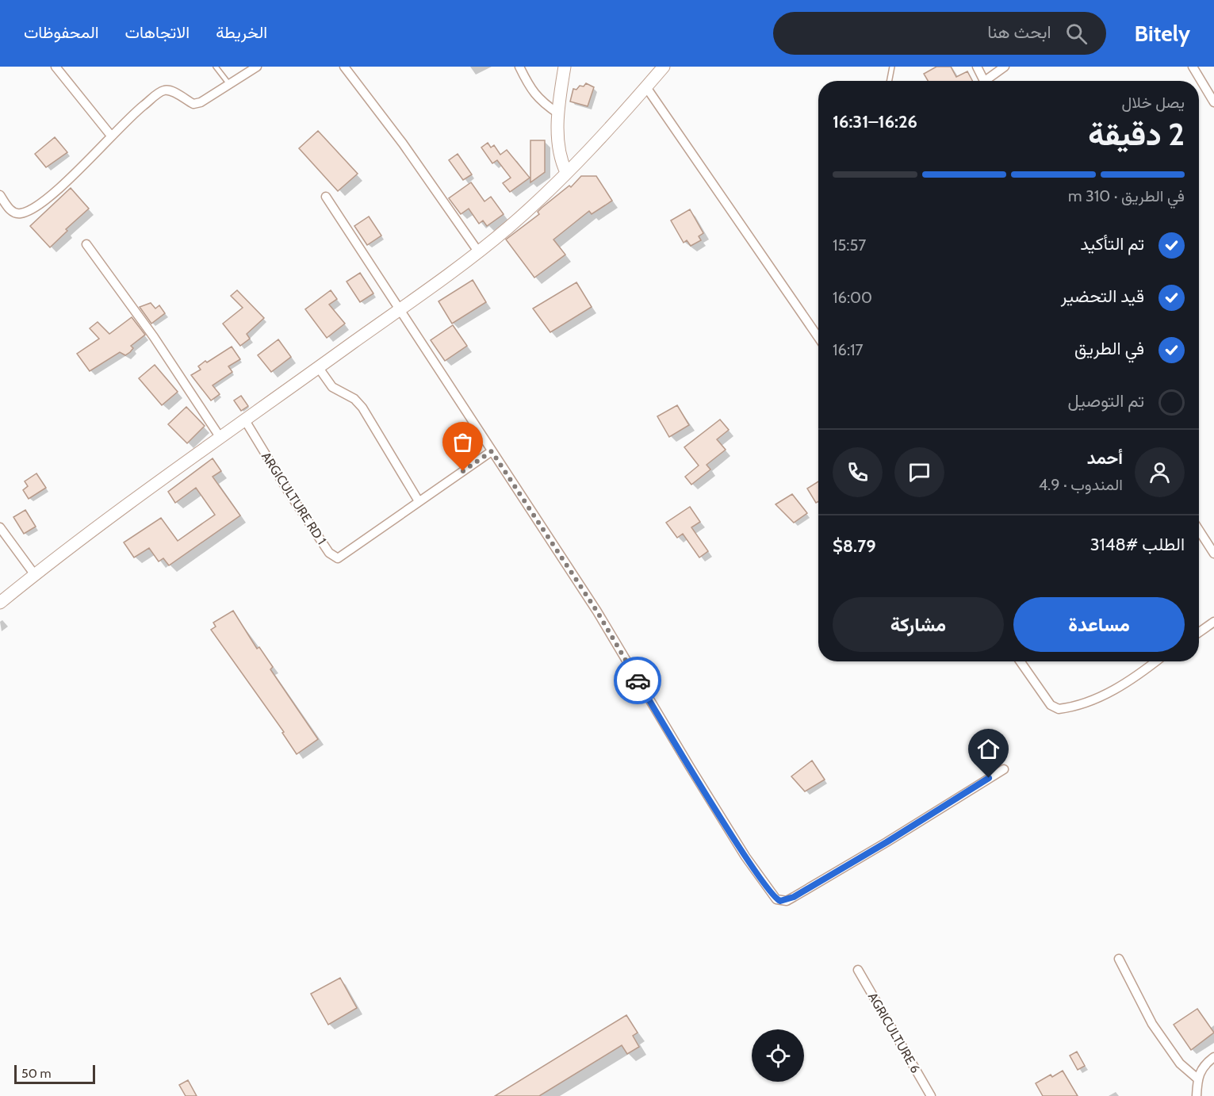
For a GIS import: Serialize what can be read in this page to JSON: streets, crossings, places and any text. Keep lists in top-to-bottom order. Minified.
{"streets":{"street":["ARGICULTURE RD 1","AGRICULTURE 6"]},"scale_bar":"50 m","page":{"header":"Bitely","search":"ابحث هنا","nav":["الخريطة","الاتجاهات","المحفوظات"],"heading":["2 دقيقة","يصل خلال","16:26–16:31"],"panel":["أحمد","المندوب · 4.9","الطلب #3148","$8.79"],"bar":"في الطريق · 310 m","list":[["تم التأكيد","15:57"],["قيد التحضير","16:00"],["في الطريق","16:17"],"تم التوصيل"],"buttons":["مساعدة","مشاركة"],"scale":"50 m"}}
